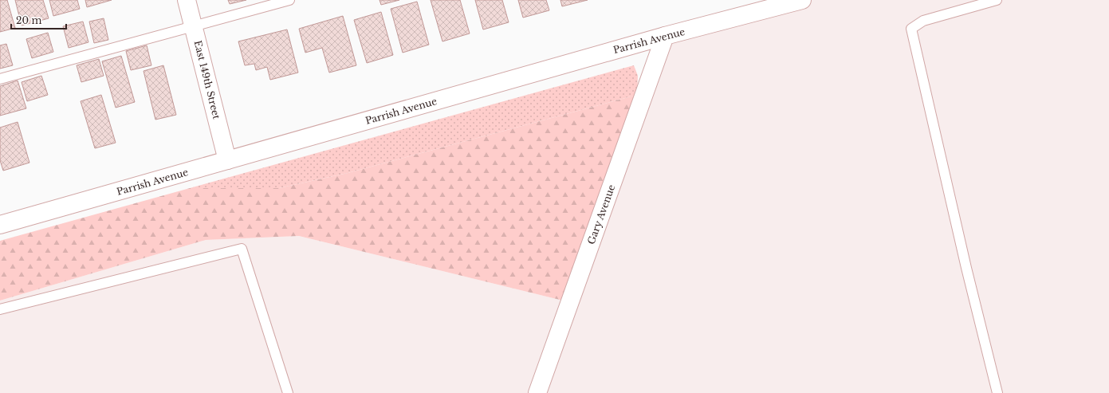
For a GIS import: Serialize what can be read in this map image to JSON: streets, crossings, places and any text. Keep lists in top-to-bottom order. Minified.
{"streets":{"street":["Parrish Avenue","East 149th Street","Gary Avenue"]},"crossings":[["Parrish Avenue","East 149th Street"],["Parrish Avenue","Gary Avenue"]],"scale_bar":"20 m"}
